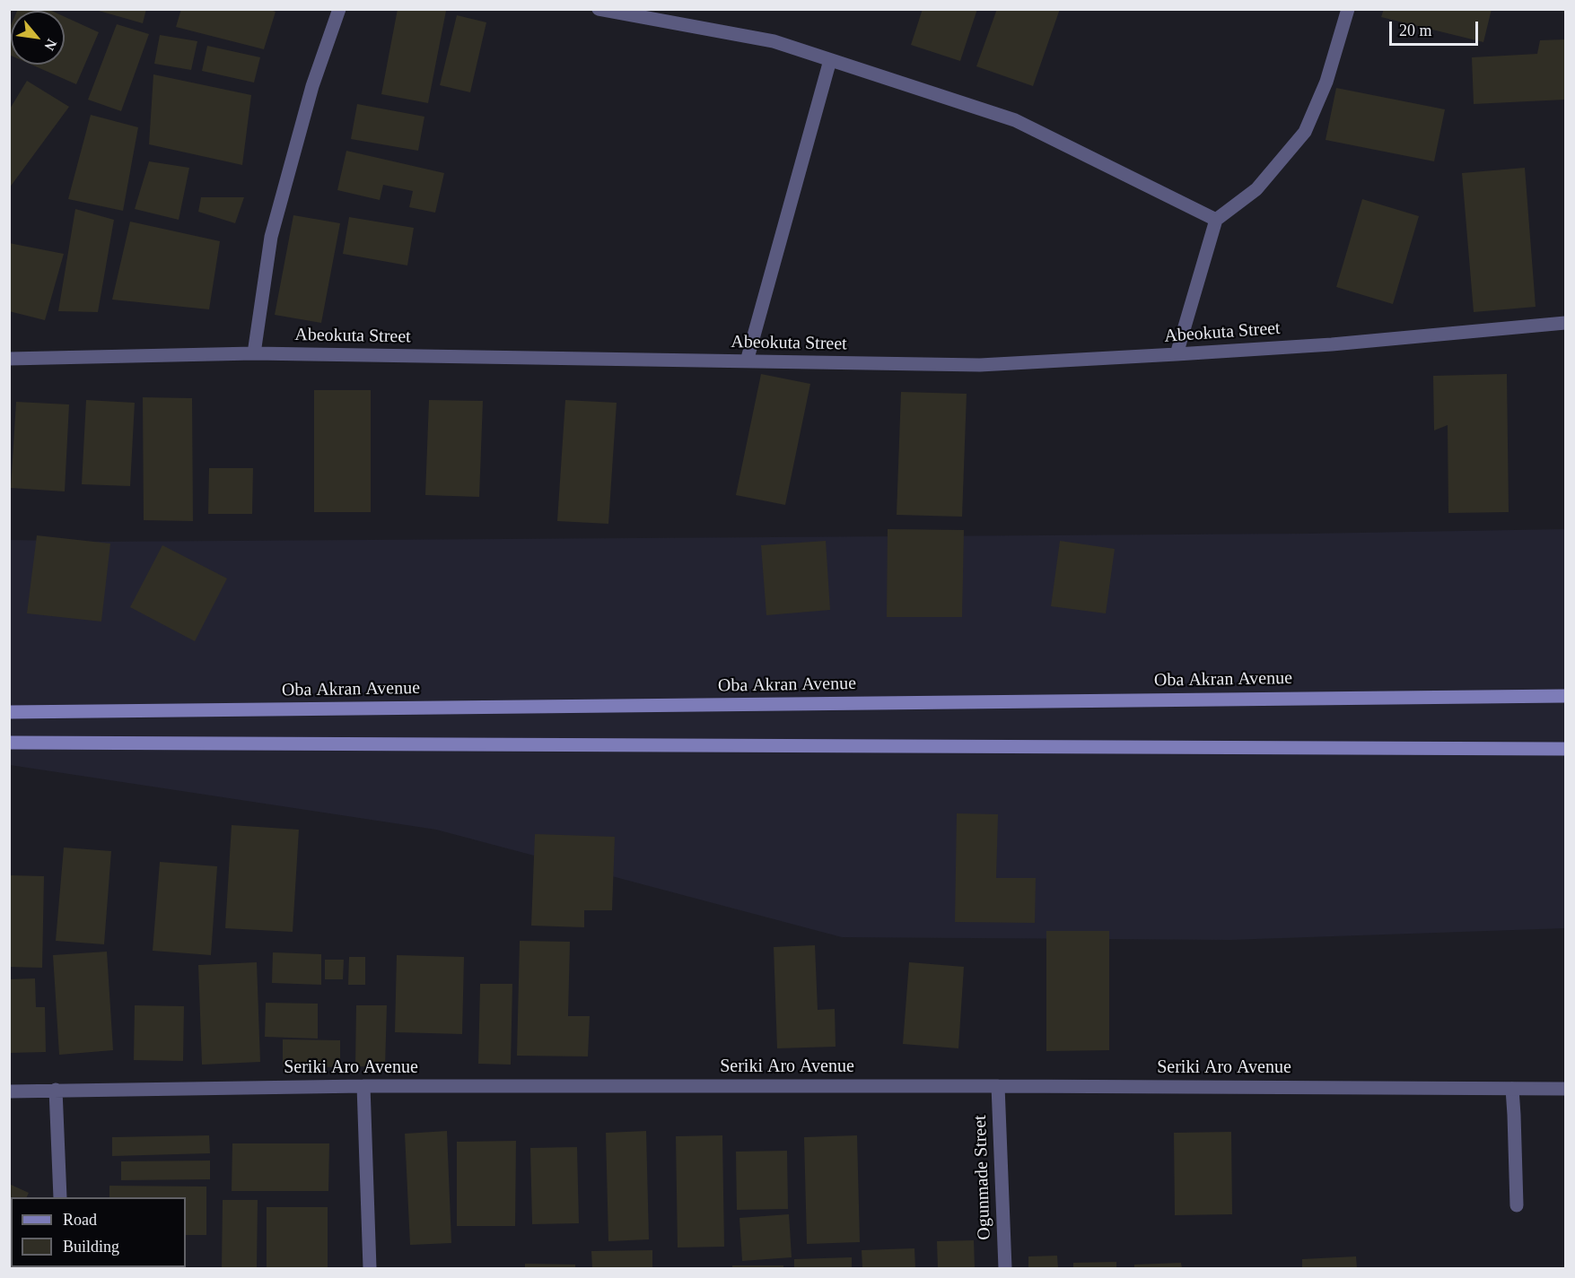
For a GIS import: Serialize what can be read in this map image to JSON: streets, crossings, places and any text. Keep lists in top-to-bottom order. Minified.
{"streets":{"main road":["Oba Akran Avenue"],"street":["Abeokuta Street","Seriki Aro Avenue","Ogunmade Street"]},"crossings":[["Seriki Aro Avenue","Ogunmade Street"]],"legend":["Road","Building"],"scale_bar":"20 m","north":"bottom right"}
